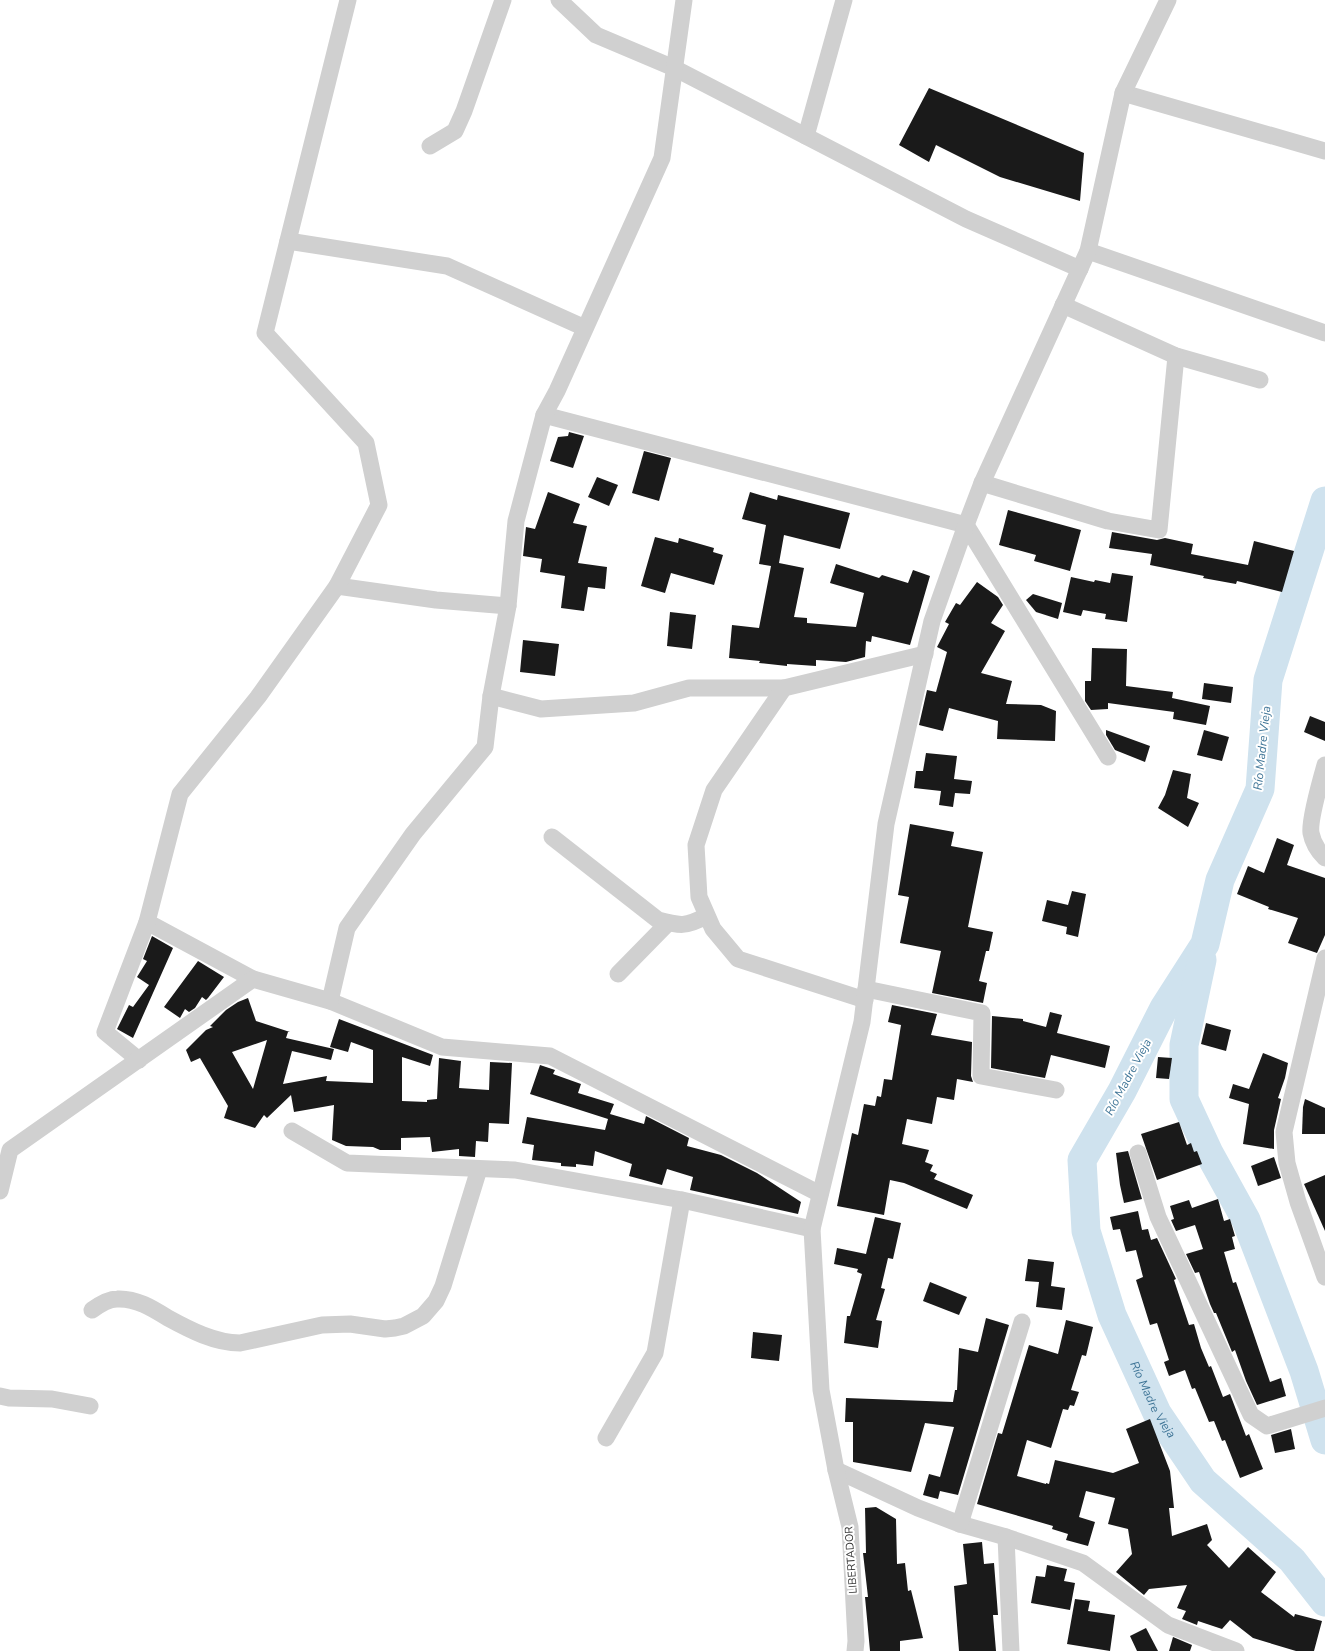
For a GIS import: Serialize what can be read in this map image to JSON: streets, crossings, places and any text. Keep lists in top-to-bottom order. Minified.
{"streets":{"street":["LIBERTADOR"]},"water":["Río Madre Vieja"]}
